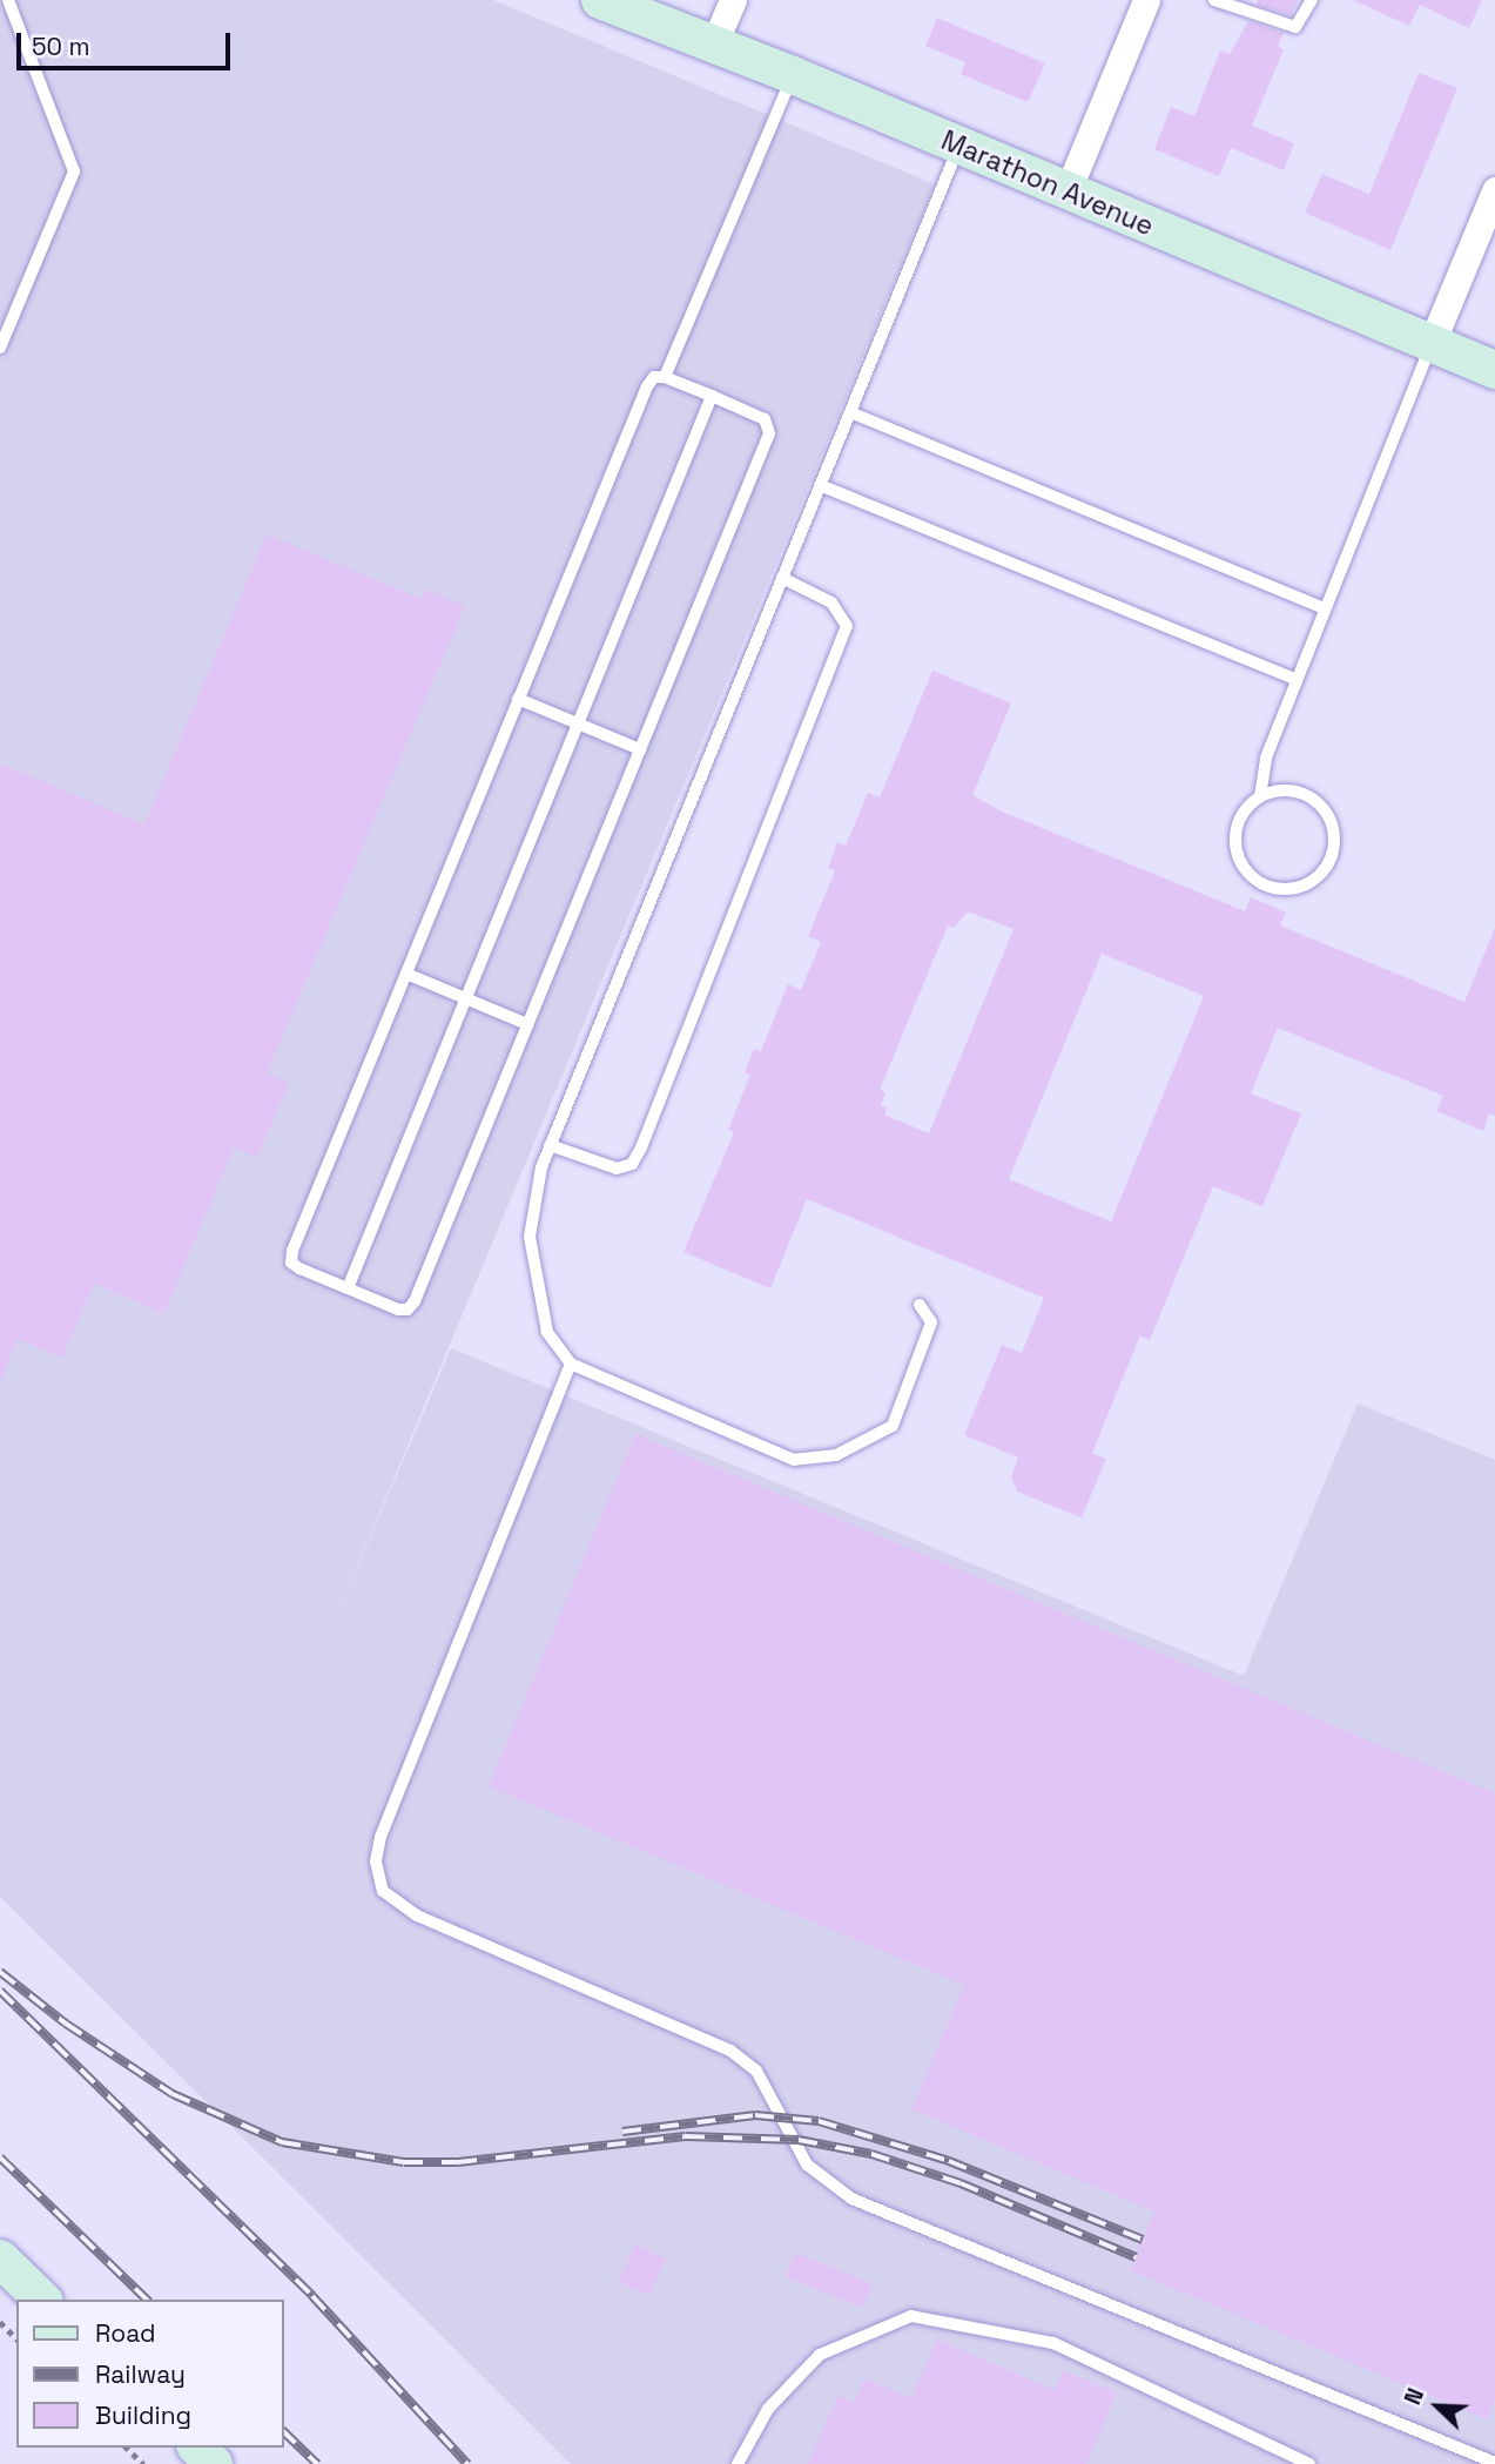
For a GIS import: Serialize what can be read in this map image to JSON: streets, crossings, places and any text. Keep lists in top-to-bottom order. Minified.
{"streets":{"street":["Marathon Avenue"]},"legend":["Road","Railway","Building"],"scale_bar":"50 m","north":"top left"}
